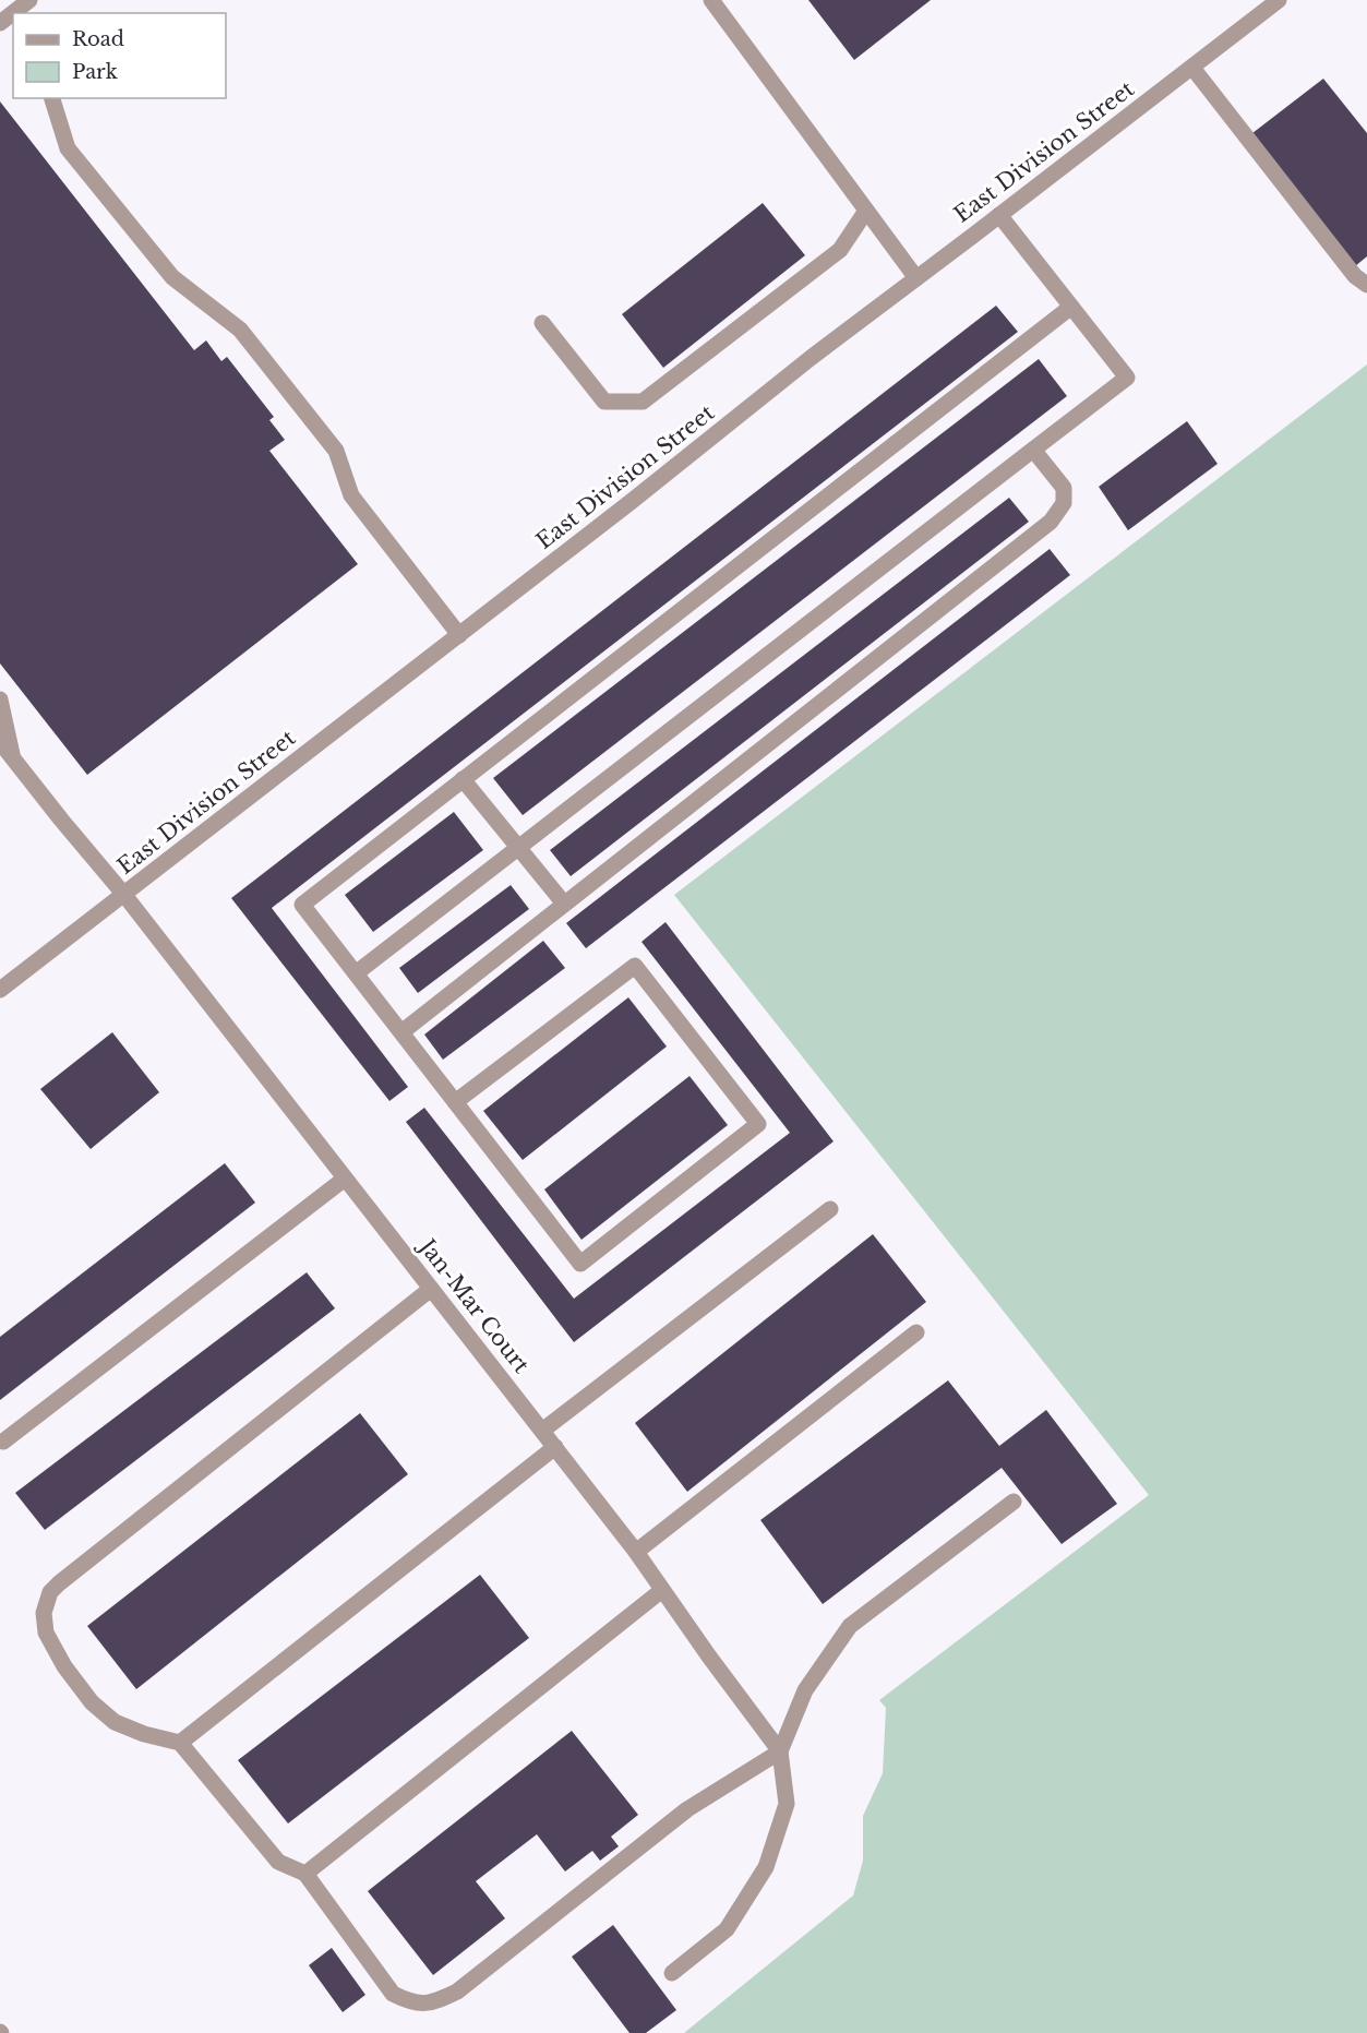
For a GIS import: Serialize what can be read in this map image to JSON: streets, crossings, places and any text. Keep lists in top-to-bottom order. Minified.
{"streets":{"street":["East Division Street","Jan-Mar Court"]},"crossings":[["East Division Street","Jan-Mar Court"]],"legend":["Road","Park"]}
